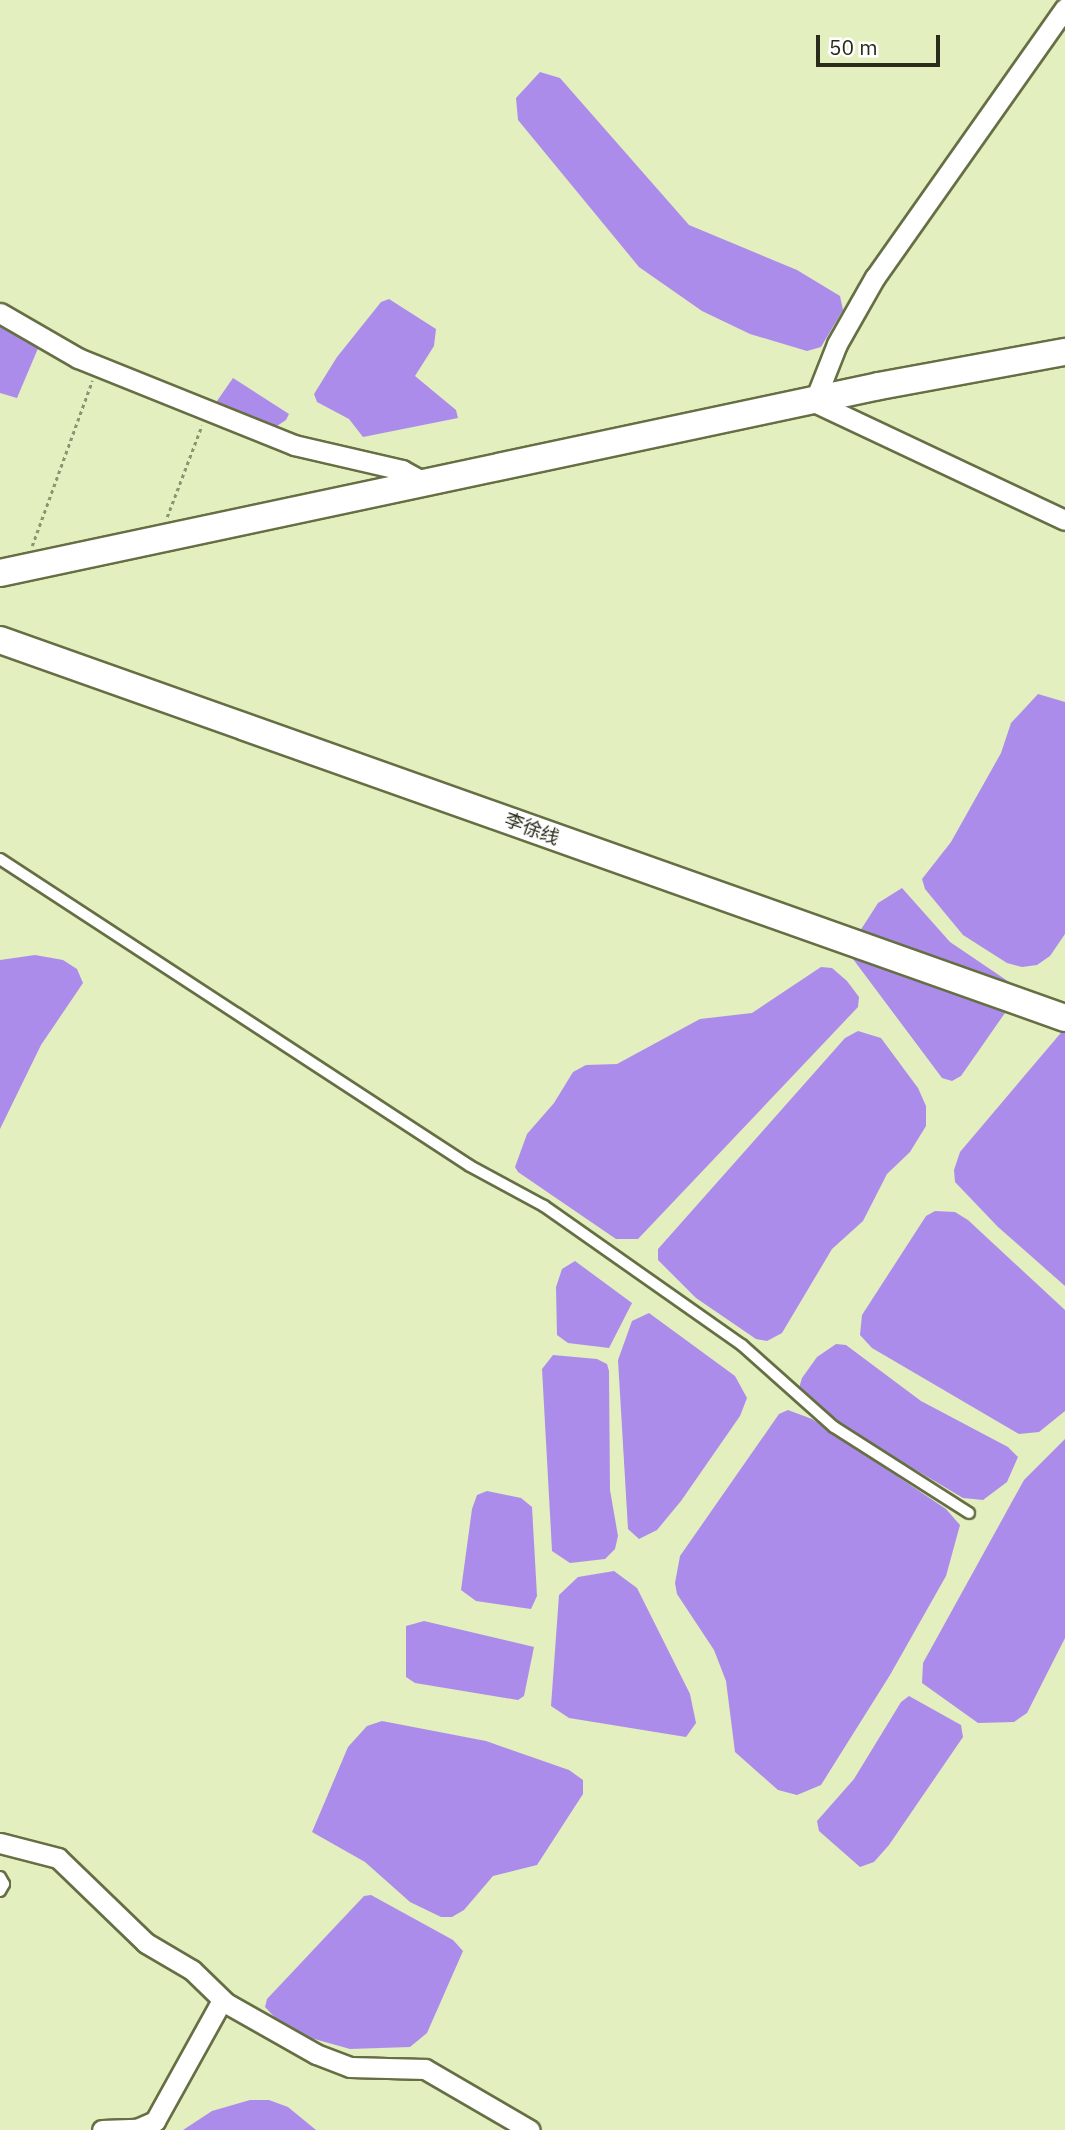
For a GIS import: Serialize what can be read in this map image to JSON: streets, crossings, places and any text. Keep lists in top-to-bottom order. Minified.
{"streets":{"main road":["李徐线"]},"scale_bar":"50 m"}
